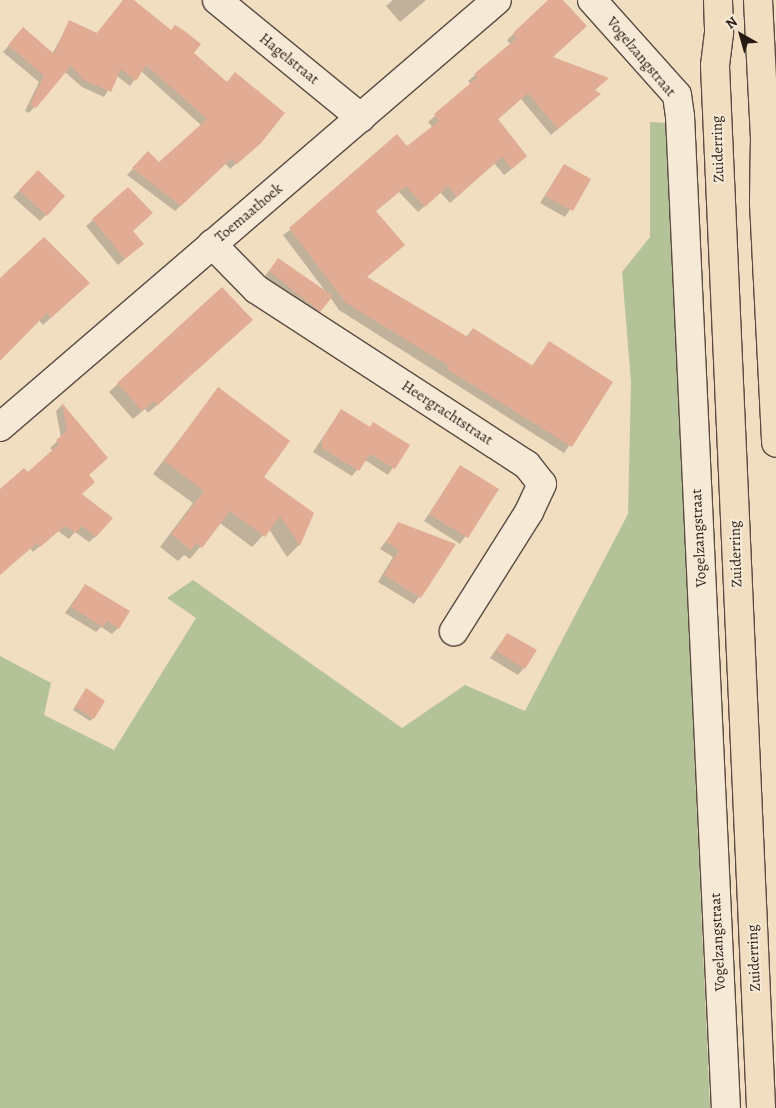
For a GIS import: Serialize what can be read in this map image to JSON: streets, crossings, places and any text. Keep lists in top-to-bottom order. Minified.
{"streets":{"highway":["Zuiderring"],"street":["Vogelzangstraat","Hagelstraat","Toemaathoek","Heergrachtstraat"]},"crossings":[["Hagelstraat","Toemaathoek"],["Toemaathoek","Heergrachtstraat"]],"north":"top left"}
